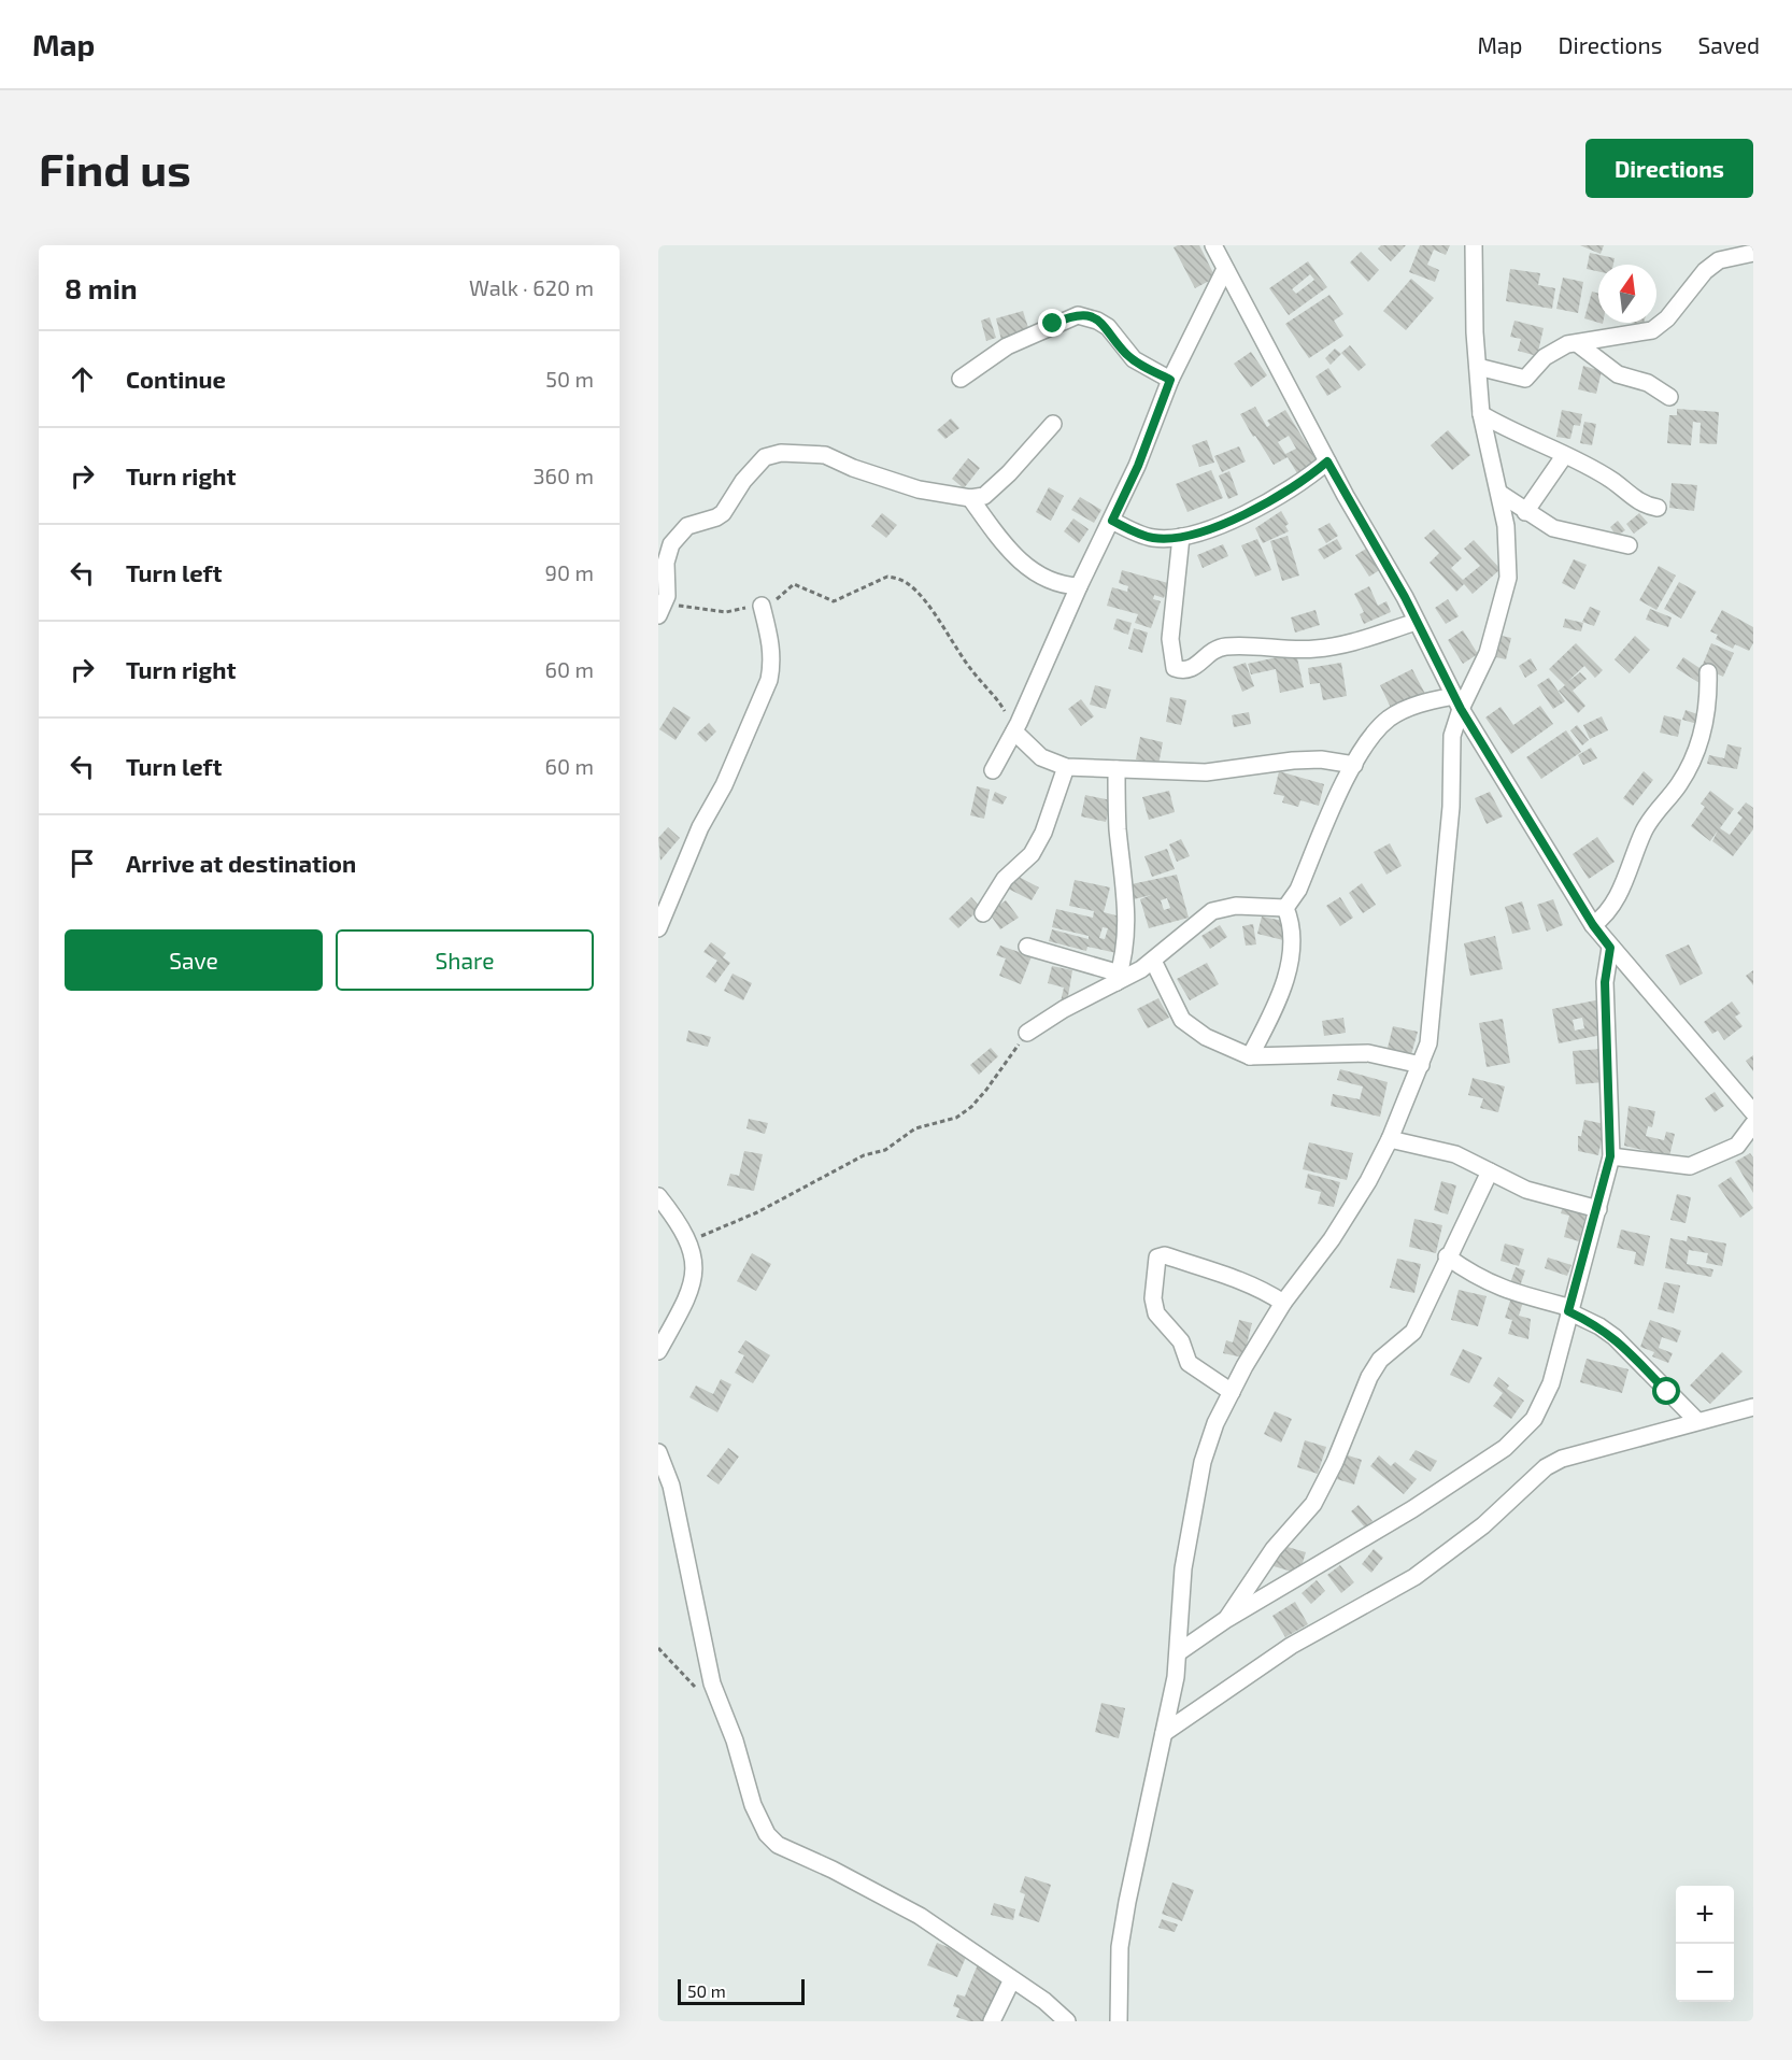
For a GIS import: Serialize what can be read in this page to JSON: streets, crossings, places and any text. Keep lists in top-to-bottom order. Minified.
{"scale_bar":"50 m","north":"top","page":{"header":"Map","nav":["Map","Directions","Saved"],"buttons":["Directions",["Save","Share"]],"title":"Find us","heading":["8 min","Walk · 620 m"],"list":[["Continue","50 m"],["Turn right","360 m"],["Turn left","90 m"],["Turn right","60 m"],["Turn left","60 m"],"Arrive at destination"],"map_buttons":["+","−"],"scale":"50 m"}}
